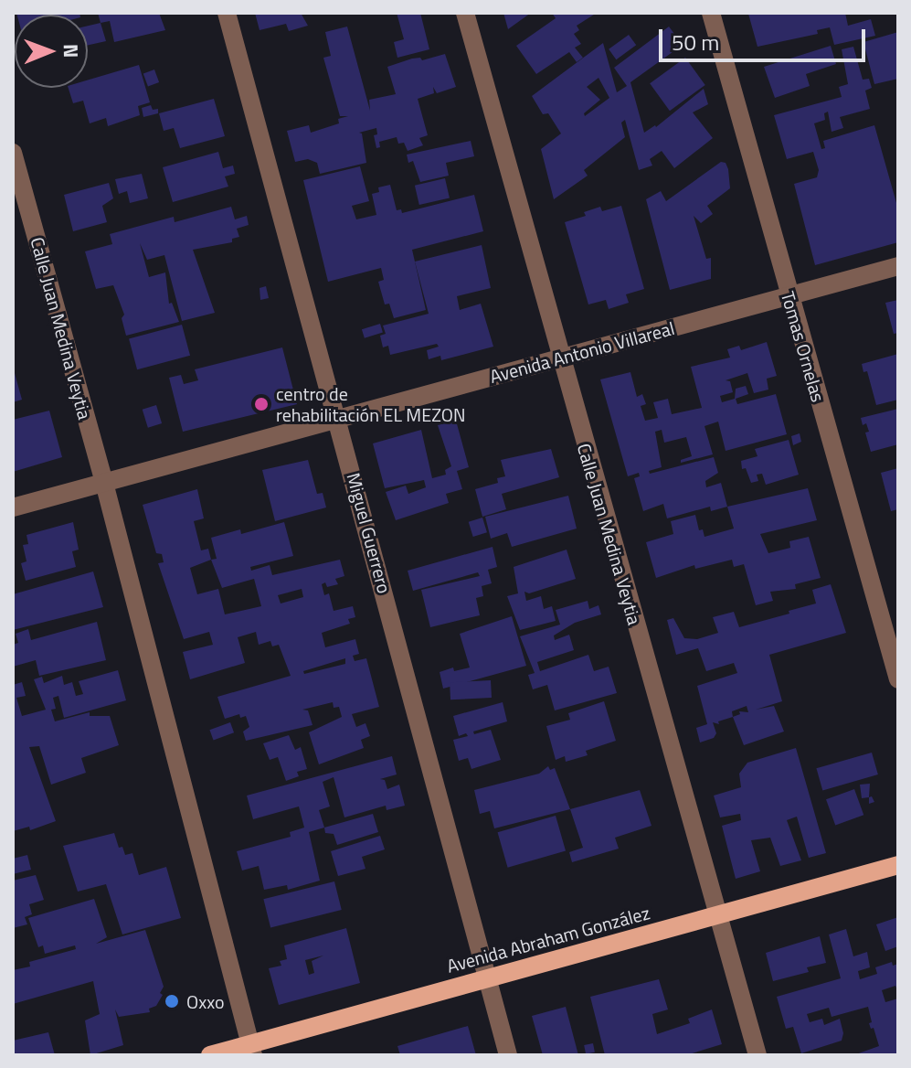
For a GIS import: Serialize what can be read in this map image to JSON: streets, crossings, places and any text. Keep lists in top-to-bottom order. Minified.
{"streets":{"main road":["Avenida Abraham González"],"street":["Calle Juan Medina Veytia","Tomas Ornelas","Avenida Antonio Villareal","Miguel Guerrero"]},"crossings":[["Calle Juan Medina Veytia","Avenida Antonio Villareal"],["Calle Juan Medina Veytia","Avenida Abraham González"],["Tomas Ornelas","Avenida Antonio Villareal"],["Avenida Antonio Villareal","Miguel Guerrero"],["Miguel Guerrero","Avenida Abraham González"]],"places":["centro de rehabilitación EL MEZON","Oxxo"],"scale_bar":"50 m","north":"right"}
